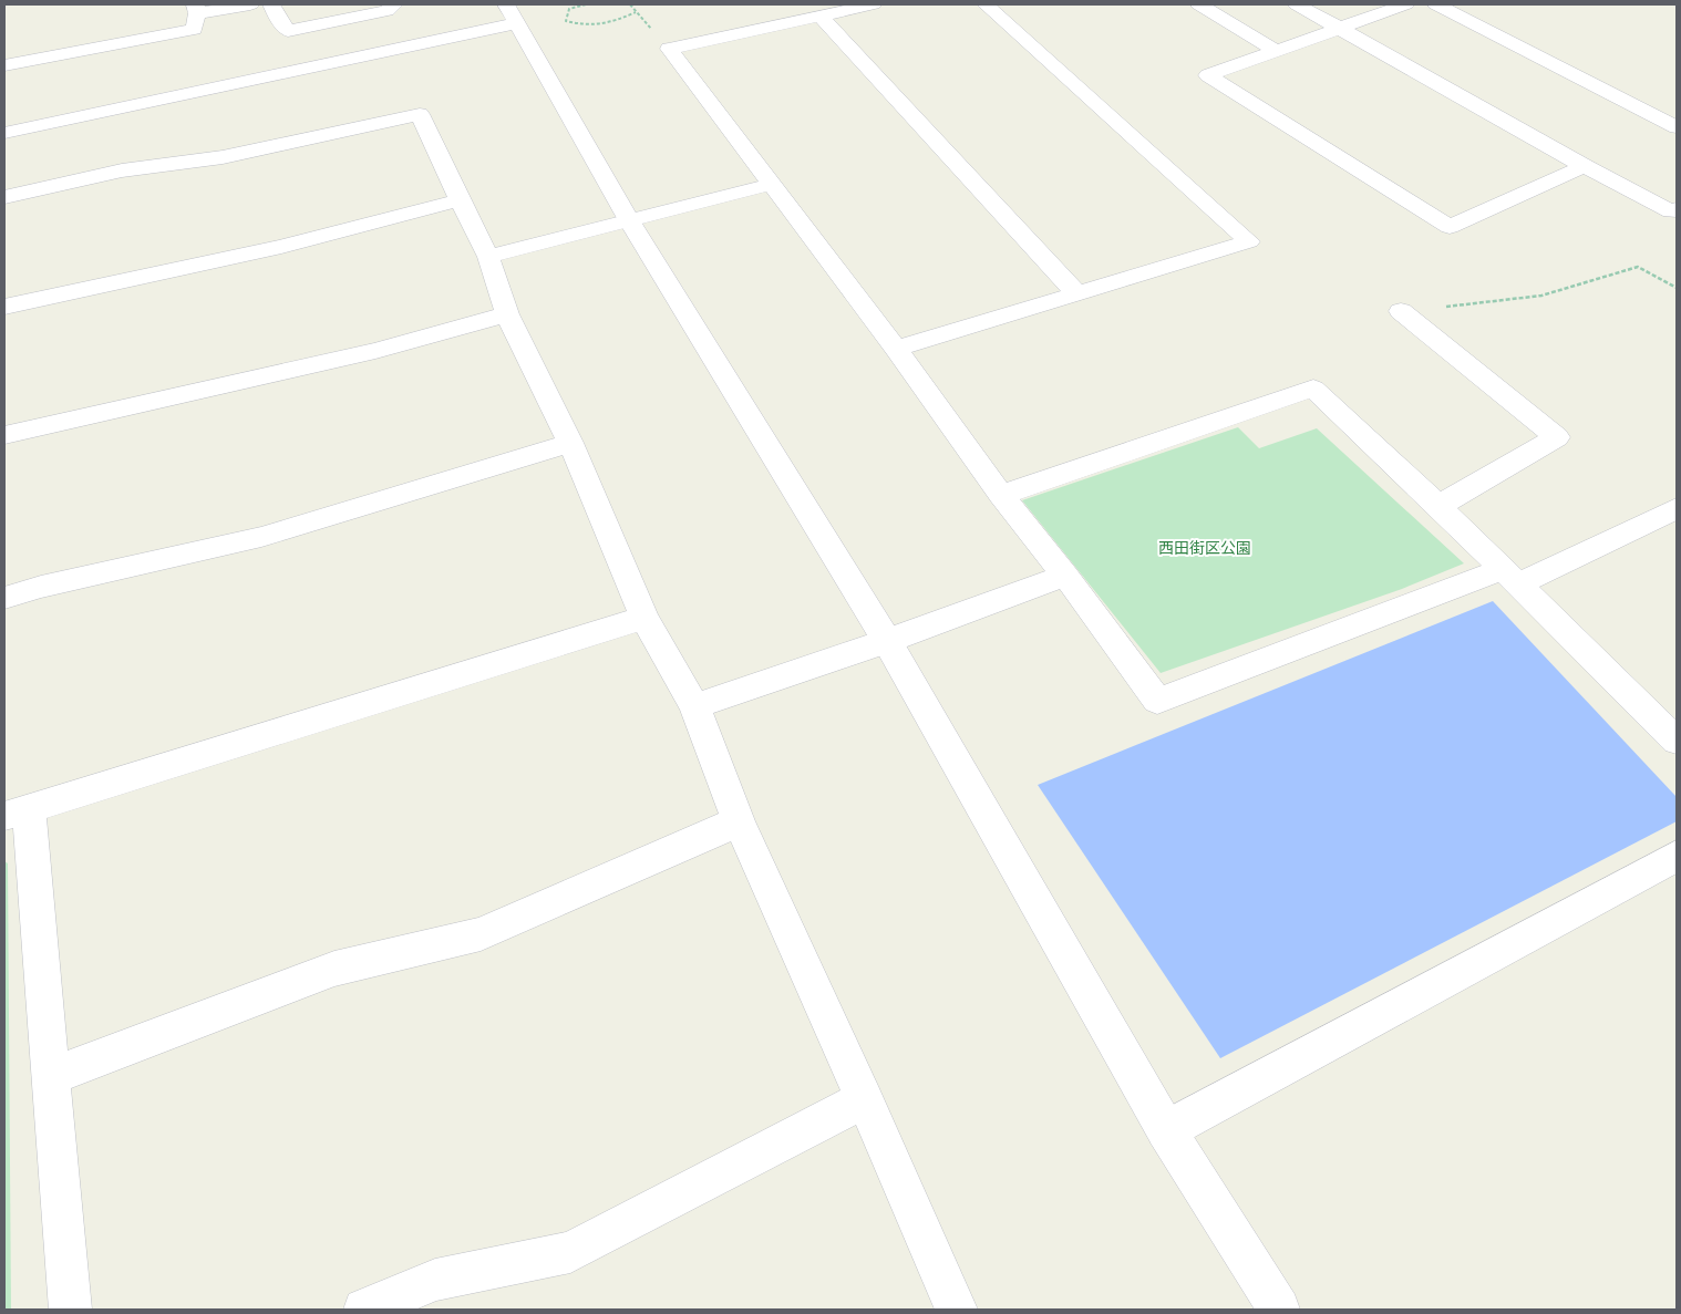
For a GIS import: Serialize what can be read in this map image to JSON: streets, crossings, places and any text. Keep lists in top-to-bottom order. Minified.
{"parks":["西田街区公園"]}
